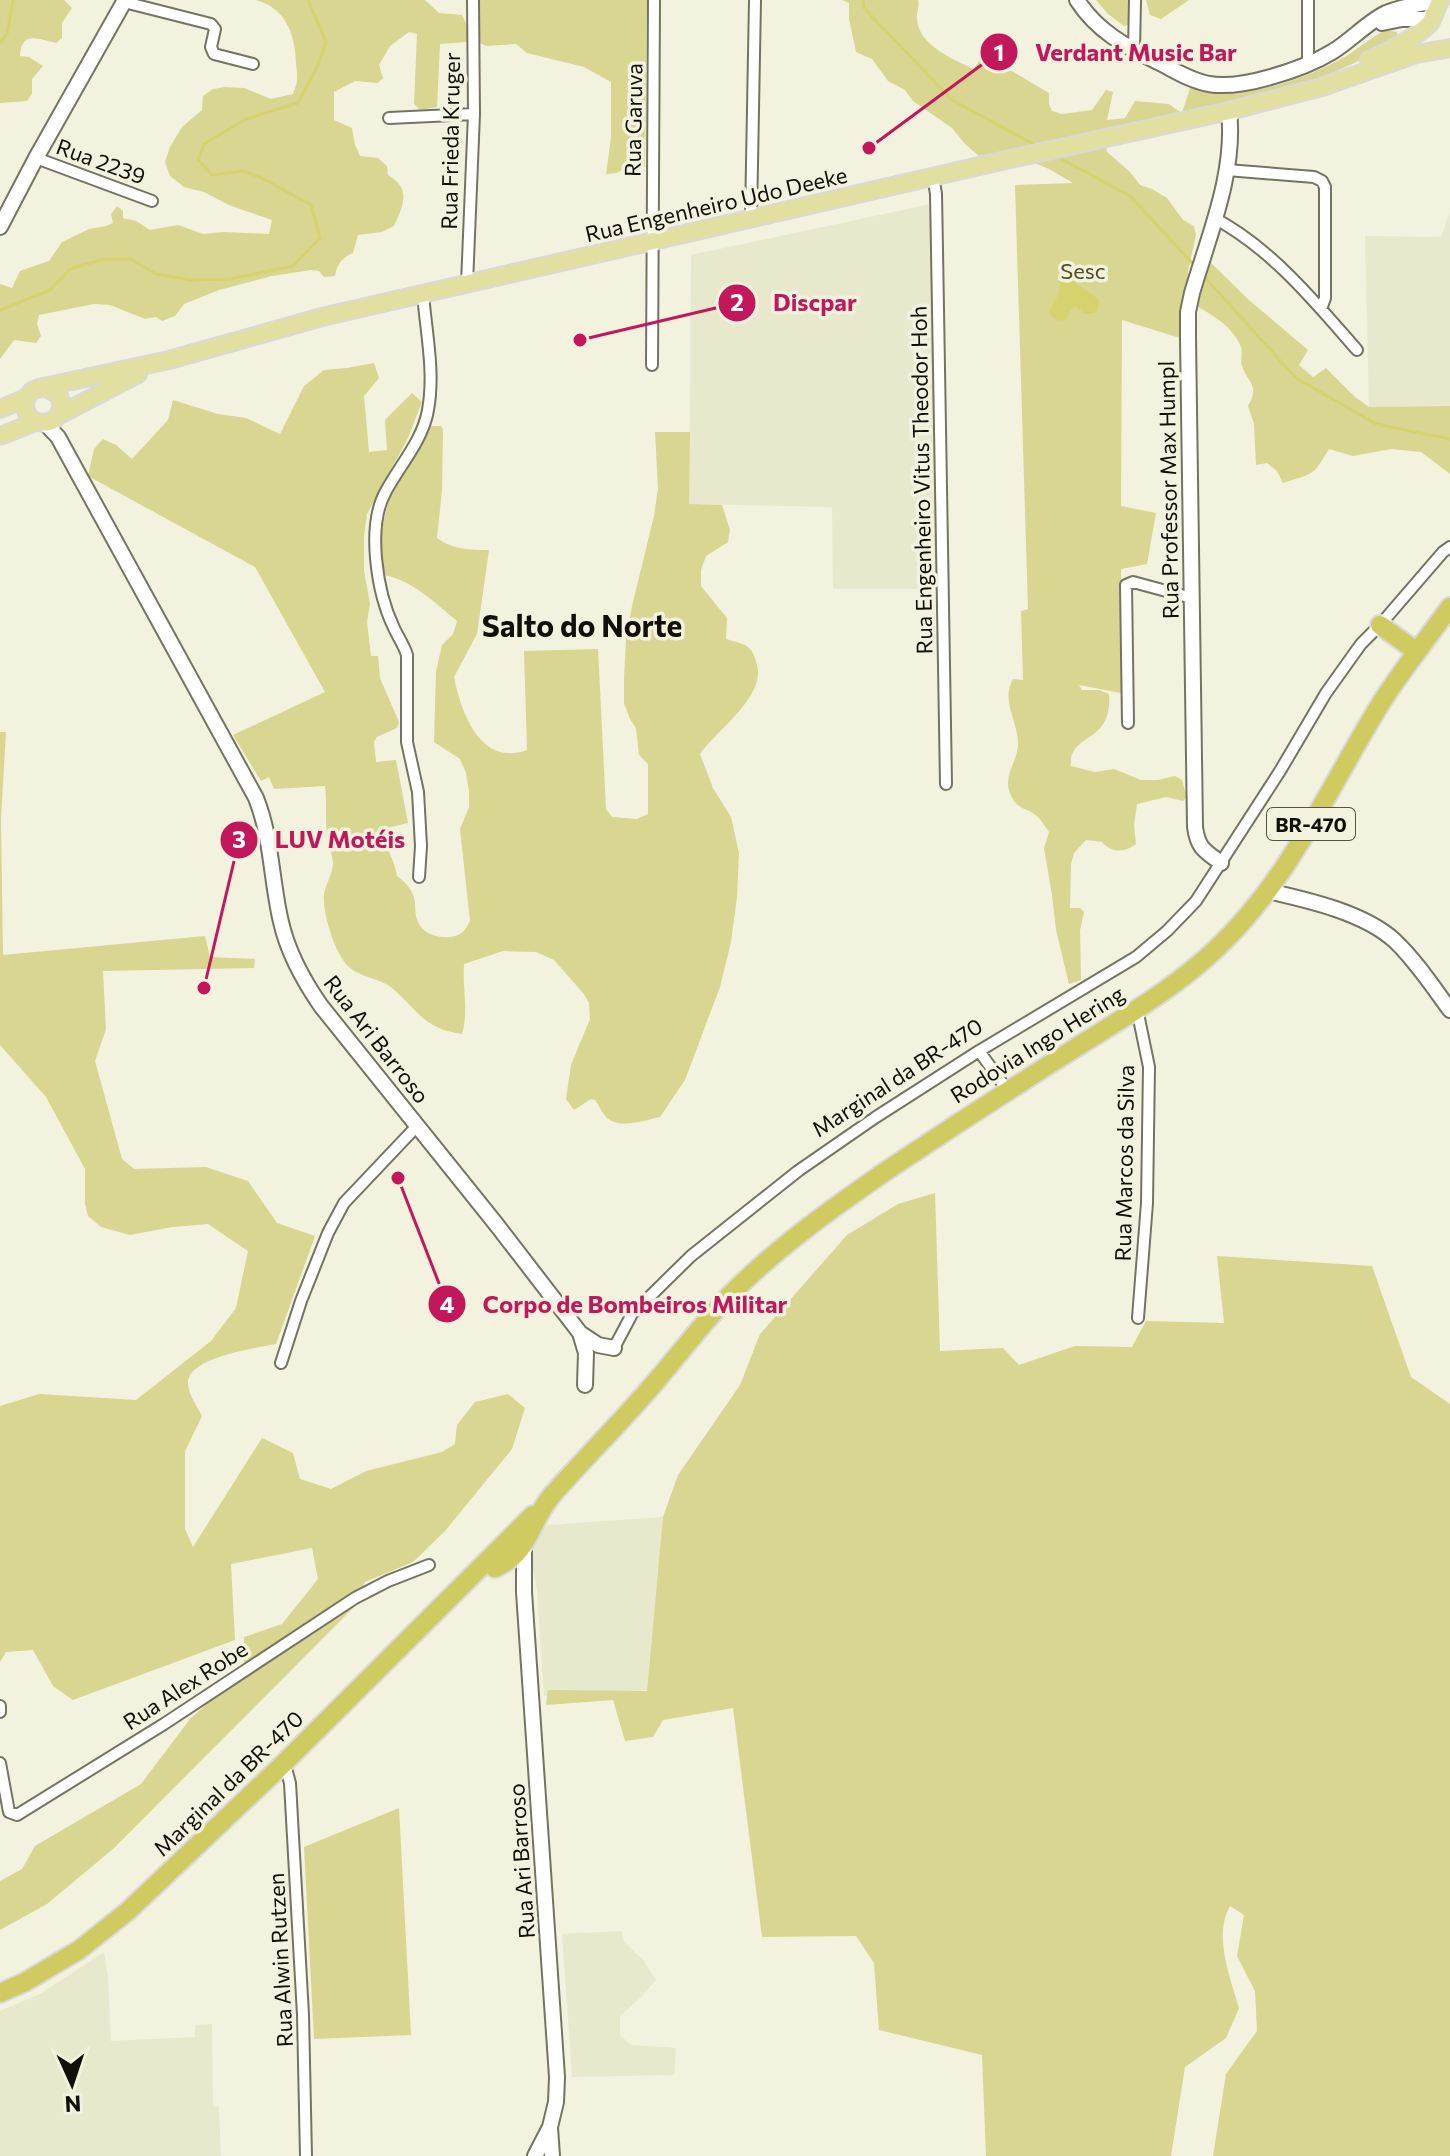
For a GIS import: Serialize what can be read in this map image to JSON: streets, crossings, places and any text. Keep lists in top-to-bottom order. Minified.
{"streets":{"highway":["BR-470","Rodovia Ingo Hering","Marginal da BR-470"],"main road":["Rua Engenheiro Udo Deeke"],"street":["Rua Garuva","Rua Frieda Kruger","Rua 2239","Rua Engenheiro Vitus Theodor Hoh","Rua Professor Max Humpl","Rua Ari Barroso","Rua Marcos da Silva","Rua Alex Robe","Rua Alwin Rutzen"]},"crossings":[["Rua Garuva","Rua Engenheiro Udo Deeke"],["Rua Frieda Kruger","Rua Engenheiro Udo Deeke"],["Rua Engenheiro Udo Deeke","Rua Engenheiro Vitus Theodor Hoh"],["Rua Engenheiro Udo Deeke","Rua Professor Max Humpl"],["Rua Engenheiro Udo Deeke","Rua Ari Barroso"],["Rua Professor Max Humpl","Marginal da BR-470"],["Rua Ari Barroso","Marginal da BR-470"],["Rodovia Ingo Hering","Marginal da BR-470"],["Rodovia Ingo Hering","Rua Marcos da Silva"],["Marginal da BR-470","Rua Alwin Rutzen"]],"districts":["Salto do Norte"],"parks":["Sesc"],"places":["Verdant Music Bar","Discpar","LUV Motéis","Corpo de Bombeiros Militar"],"north":"bottom"}
